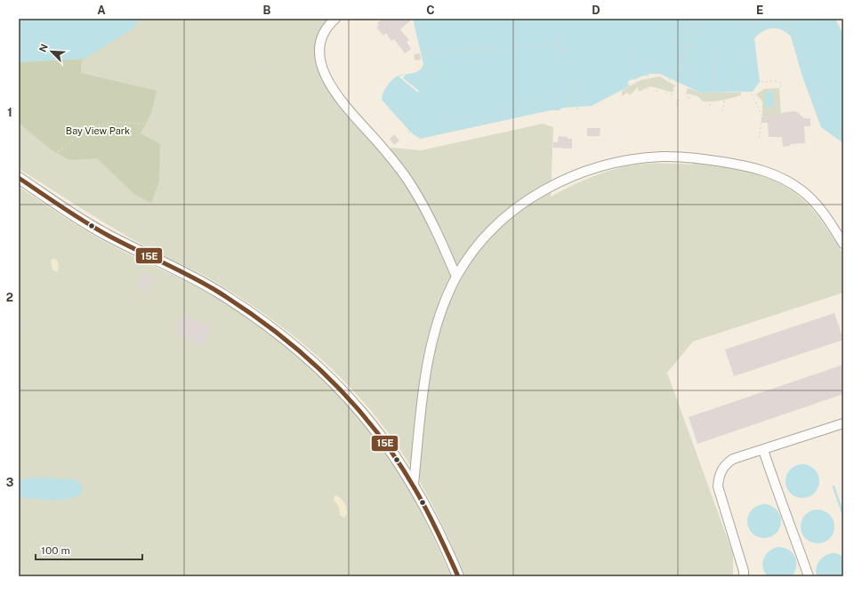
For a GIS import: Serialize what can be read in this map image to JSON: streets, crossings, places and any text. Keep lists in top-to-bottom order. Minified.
{"parks":["Bay View Park"],"lines":["transit line 15E"],"scale_bar":"100 m","north":"top left","grid":{"columns":["A","B","C","D","E"],"rows":["1","2","3"]}}
